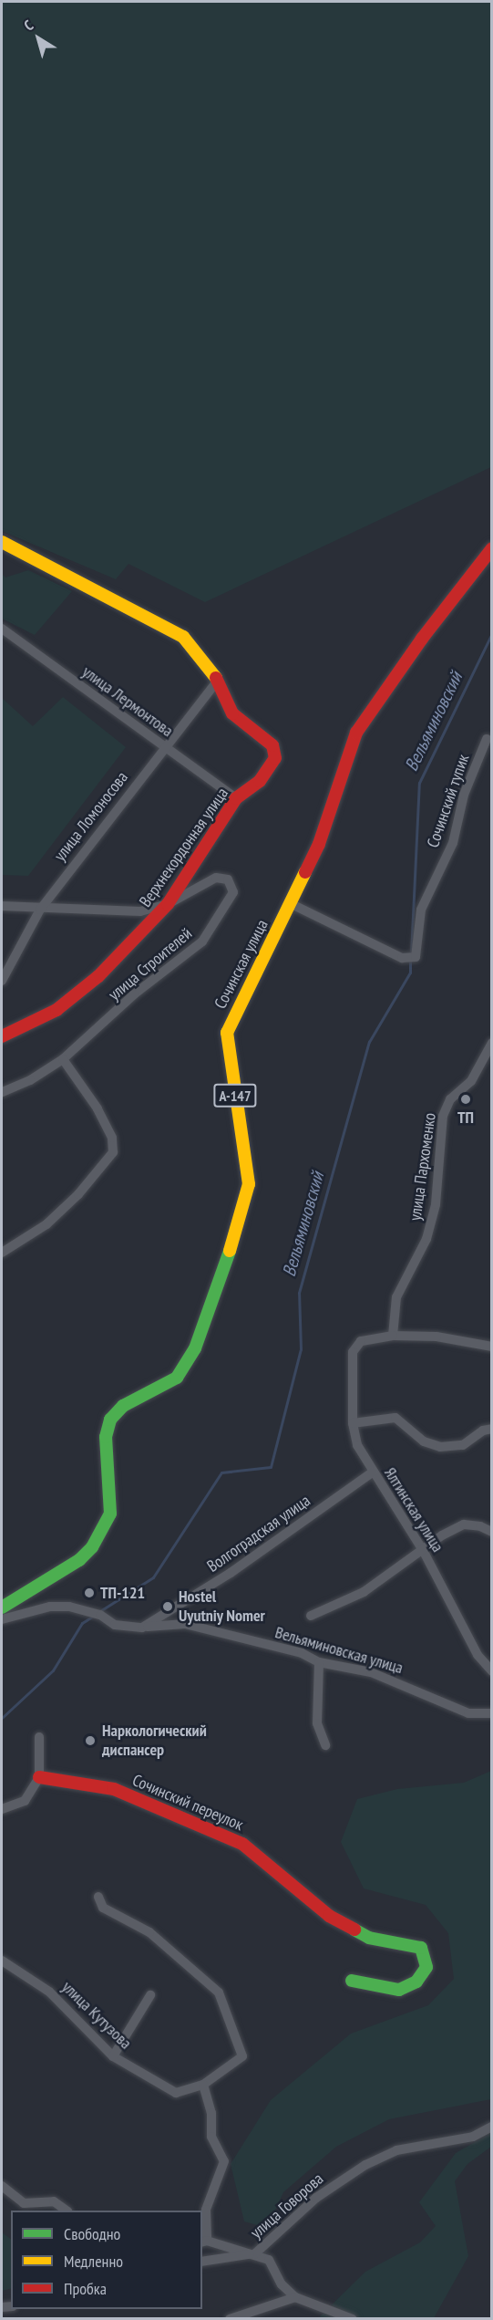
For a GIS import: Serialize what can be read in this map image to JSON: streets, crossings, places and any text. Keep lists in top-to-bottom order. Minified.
{"streets":{"main road":["Верхнекордонная улица","Сочинская улица","А-147","Сочинский переулок"],"street":["улица Лермонтова","Сочинский тупик","улица Ломоносова","улица Строителей","улица Пархоменко","Ялтинская улица","Волгоградская улица","Вельяминовская улица","улица Кутузова","улица Говорова"]},"crossings":[["улица Лермонтова","улица Ломоносова"],["улица Лермонтова","Верхнекордонная улица"],["Сочинский тупик","Сочинская улица"],["улица Ломоносова","Верхнекордонная улица"],["Верхнекордонная улица","улица Строителей"],["улица Пархоменко","Ялтинская улица"],["Ялтинская улица","Волгоградская улица"],["Волгоградская улица","Вельяминовская улица"]],"water":["Вельяминовский"],"places":["ТП","ТП-121","Hostel Uyutniy Nomer","Наркологический диспансер"],"legend":["Свободно","Медленно","Пробка"],"north":"top left"}
